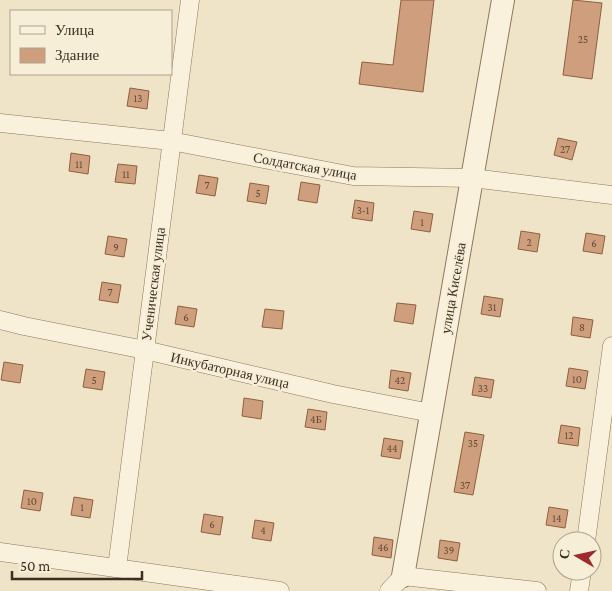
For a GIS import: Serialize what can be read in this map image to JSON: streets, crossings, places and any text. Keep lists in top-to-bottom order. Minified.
{"streets":{"street":["Солдатская улица","Ученическая улица","улица Киселёва","Инкубаторная улица"]},"crossings":[["Солдатская улица","Ученическая улица"],["Солдатская улица","улица Киселёва"],["Ученическая улица","Инкубаторная улица"],["улица Киселёва","Инкубаторная улица"]],"house_numbers":["25","13","27","11","11","7","5","3-1","1","2","6","9","7","31","6","8","10","5","42","33","4Б","12","35","44","37","10","1","14","6","4","46","39"],"legend":["Улица","Здание"],"scale_bar":"50 m","north":"left"}
